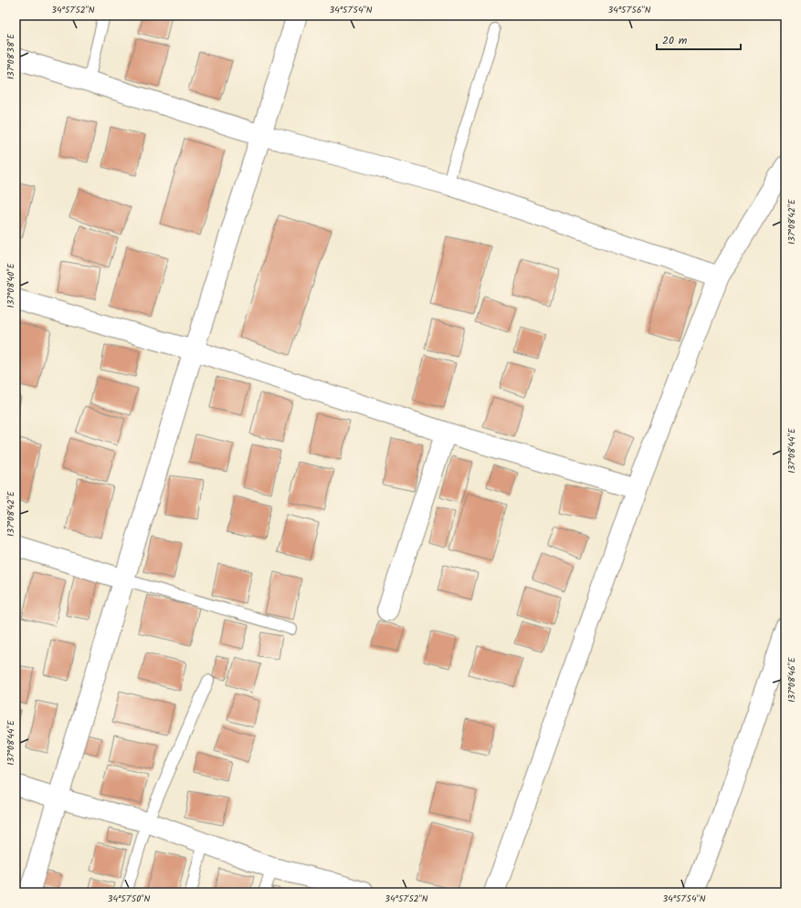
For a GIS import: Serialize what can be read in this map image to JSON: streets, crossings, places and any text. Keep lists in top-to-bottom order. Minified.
{"scale_bar":"20 m","coordinates":["34°57'52\"N","34°57'54\"N","34°57'56\"N","137°08'38\"E","137°08'42\"E","137°08'40\"E","137°08'44\"E","137°08'46\"E","34°57'50\"N"]}
